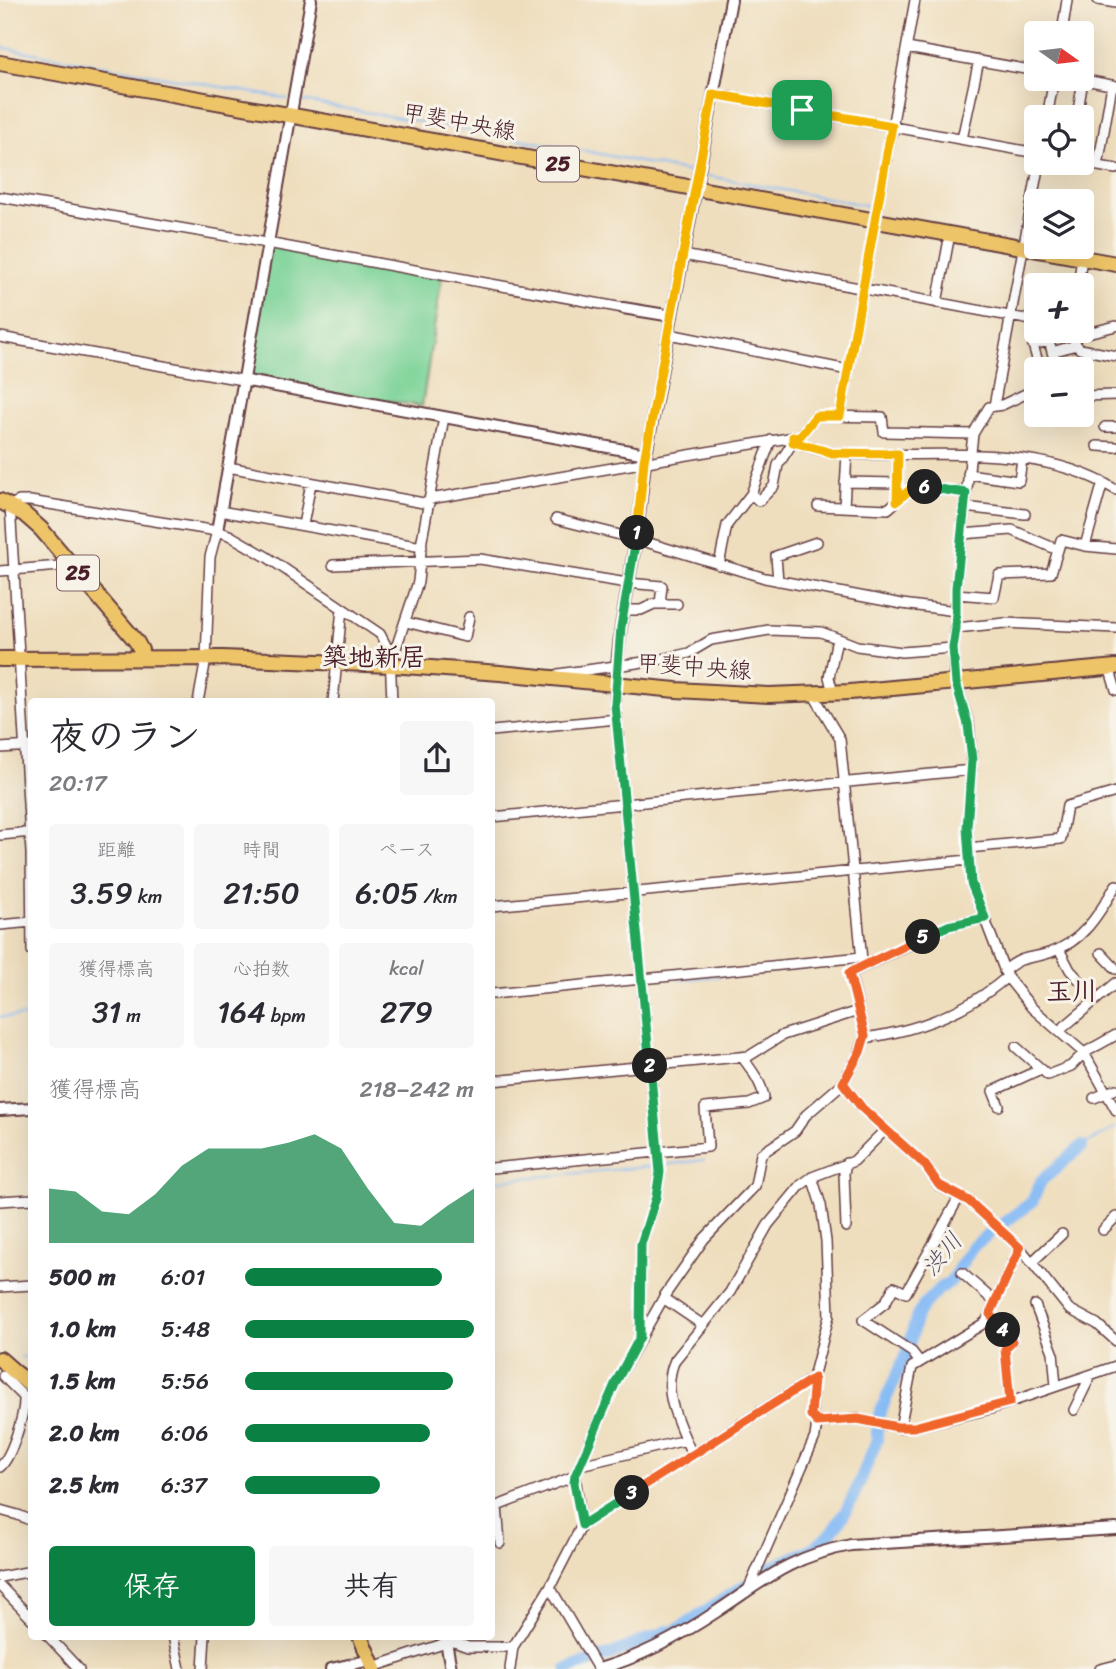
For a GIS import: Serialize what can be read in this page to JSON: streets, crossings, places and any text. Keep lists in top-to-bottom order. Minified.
{"streets":{"main road":["甲斐中央線","25"]},"crossings":[["甲斐中央線","25"]],"districts":["築地新居","玉川"],"water":["渋川"],"north":"right","page":{"map_buttons":["+","−"],"pins":["6","1","5","2","4","3"],"heading":["夜のラン","20:17"],"stats":[["距離","3.59 km"],["時間","21:50"],["ペース","6:05 /km"],["獲得標高","31 m"],["心拍数","164 bpm"],["kcal","279"]],"chart":["獲得標高","218–242 m"],"list":[{"name":"500 m","note":"6:01"},{"name":"1.0 km","note":"5:48"},{"name":"1.5 km","note":"5:56"},{"name":"2.0 km","note":"6:06"},{"name":"2.5 km","note":"6:37"}],"buttons":["保存","共有"]}}
